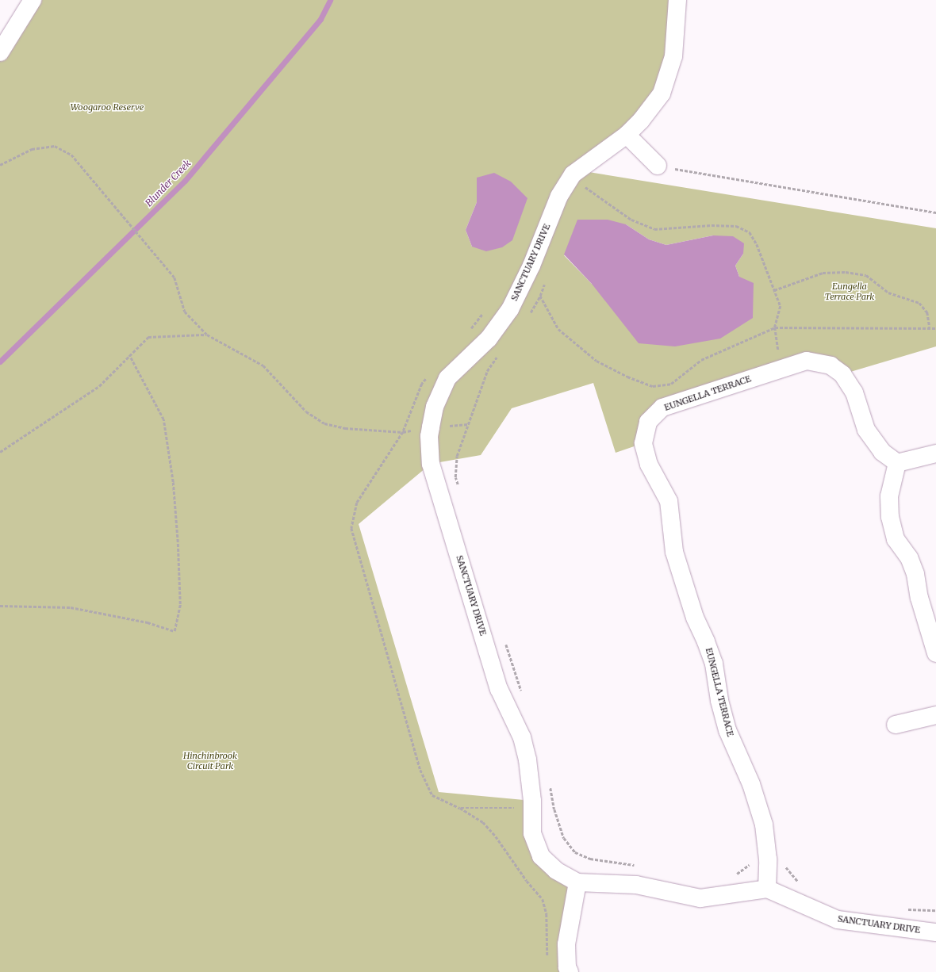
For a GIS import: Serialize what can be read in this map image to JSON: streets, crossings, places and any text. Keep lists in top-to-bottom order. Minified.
{"streets":{"street":["SANCTUARY DRIVE","EUNGELLA TERRACE"]},"crossings":[["SANCTUARY DRIVE","EUNGELLA TERRACE"]],"water":["Blunder Creek"],"parks":["Woogaroo Reserve","Eungella Terrace Park","Hinchinbrook Circuit Park"]}
